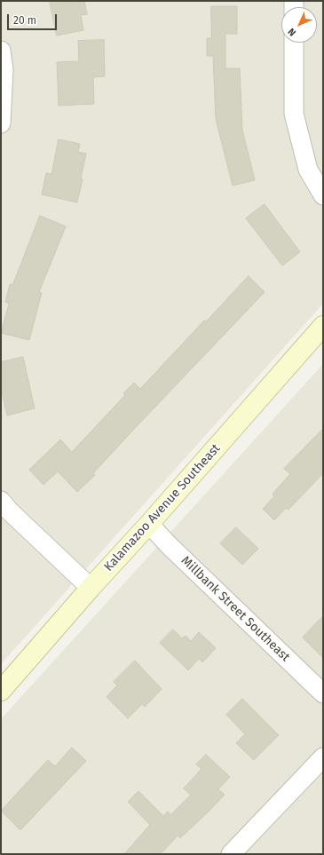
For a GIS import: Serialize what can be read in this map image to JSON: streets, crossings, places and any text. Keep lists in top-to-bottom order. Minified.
{"streets":{"main road":["Kalamazoo Avenue Southeast"],"street":["Millbank Street Southeast"]},"crossings":[["Kalamazoo Avenue Southeast","Millbank Street Southeast"]],"scale_bar":"20 m","north":"bottom left"}
